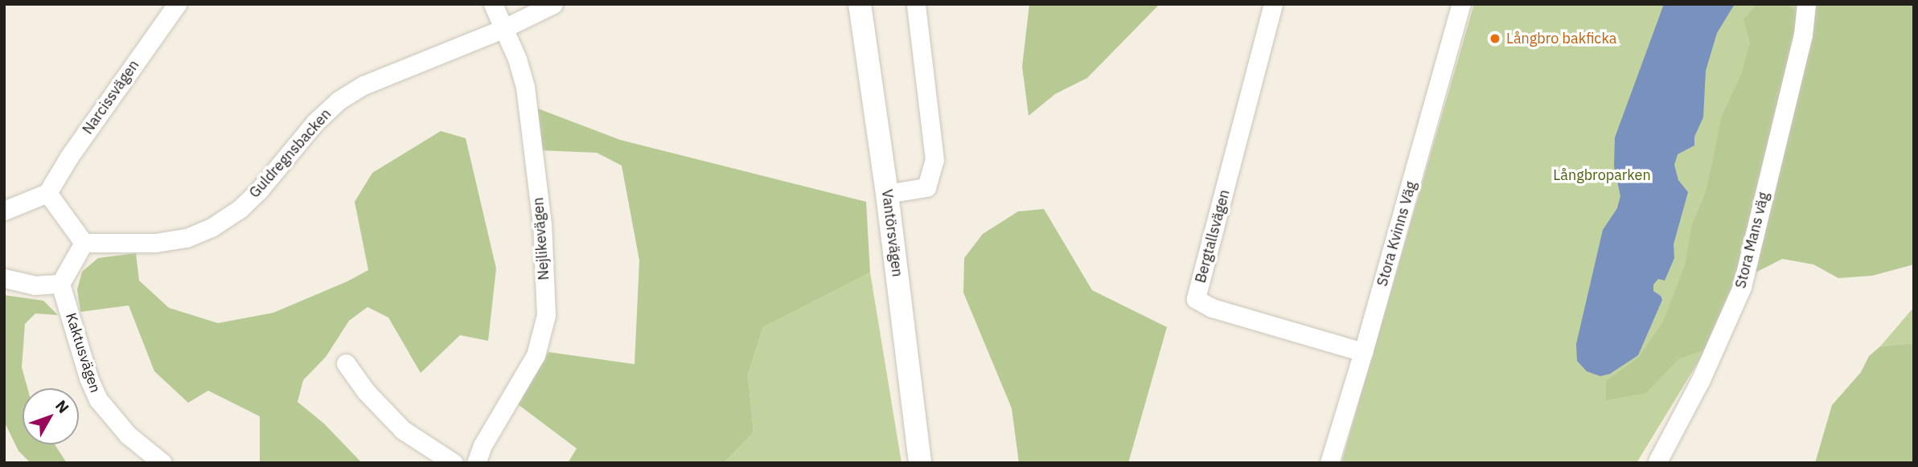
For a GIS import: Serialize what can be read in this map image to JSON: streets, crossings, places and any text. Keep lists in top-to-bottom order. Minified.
{"streets":{"street":["Narcissvägen","Guldregnsbacken","Vantörsvägen","Stora Kvinns Väg","Bergtallsvägen","Nejlikevägen","Stora Mans väg","Kaktusvägen"]},"crossings":[["Guldregnsbacken","Nejlikevägen"],["Stora Kvinns Väg","Bergtallsvägen"]],"parks":["Långbroparken"],"places":["Långbro bakficka"],"north":"top right"}
